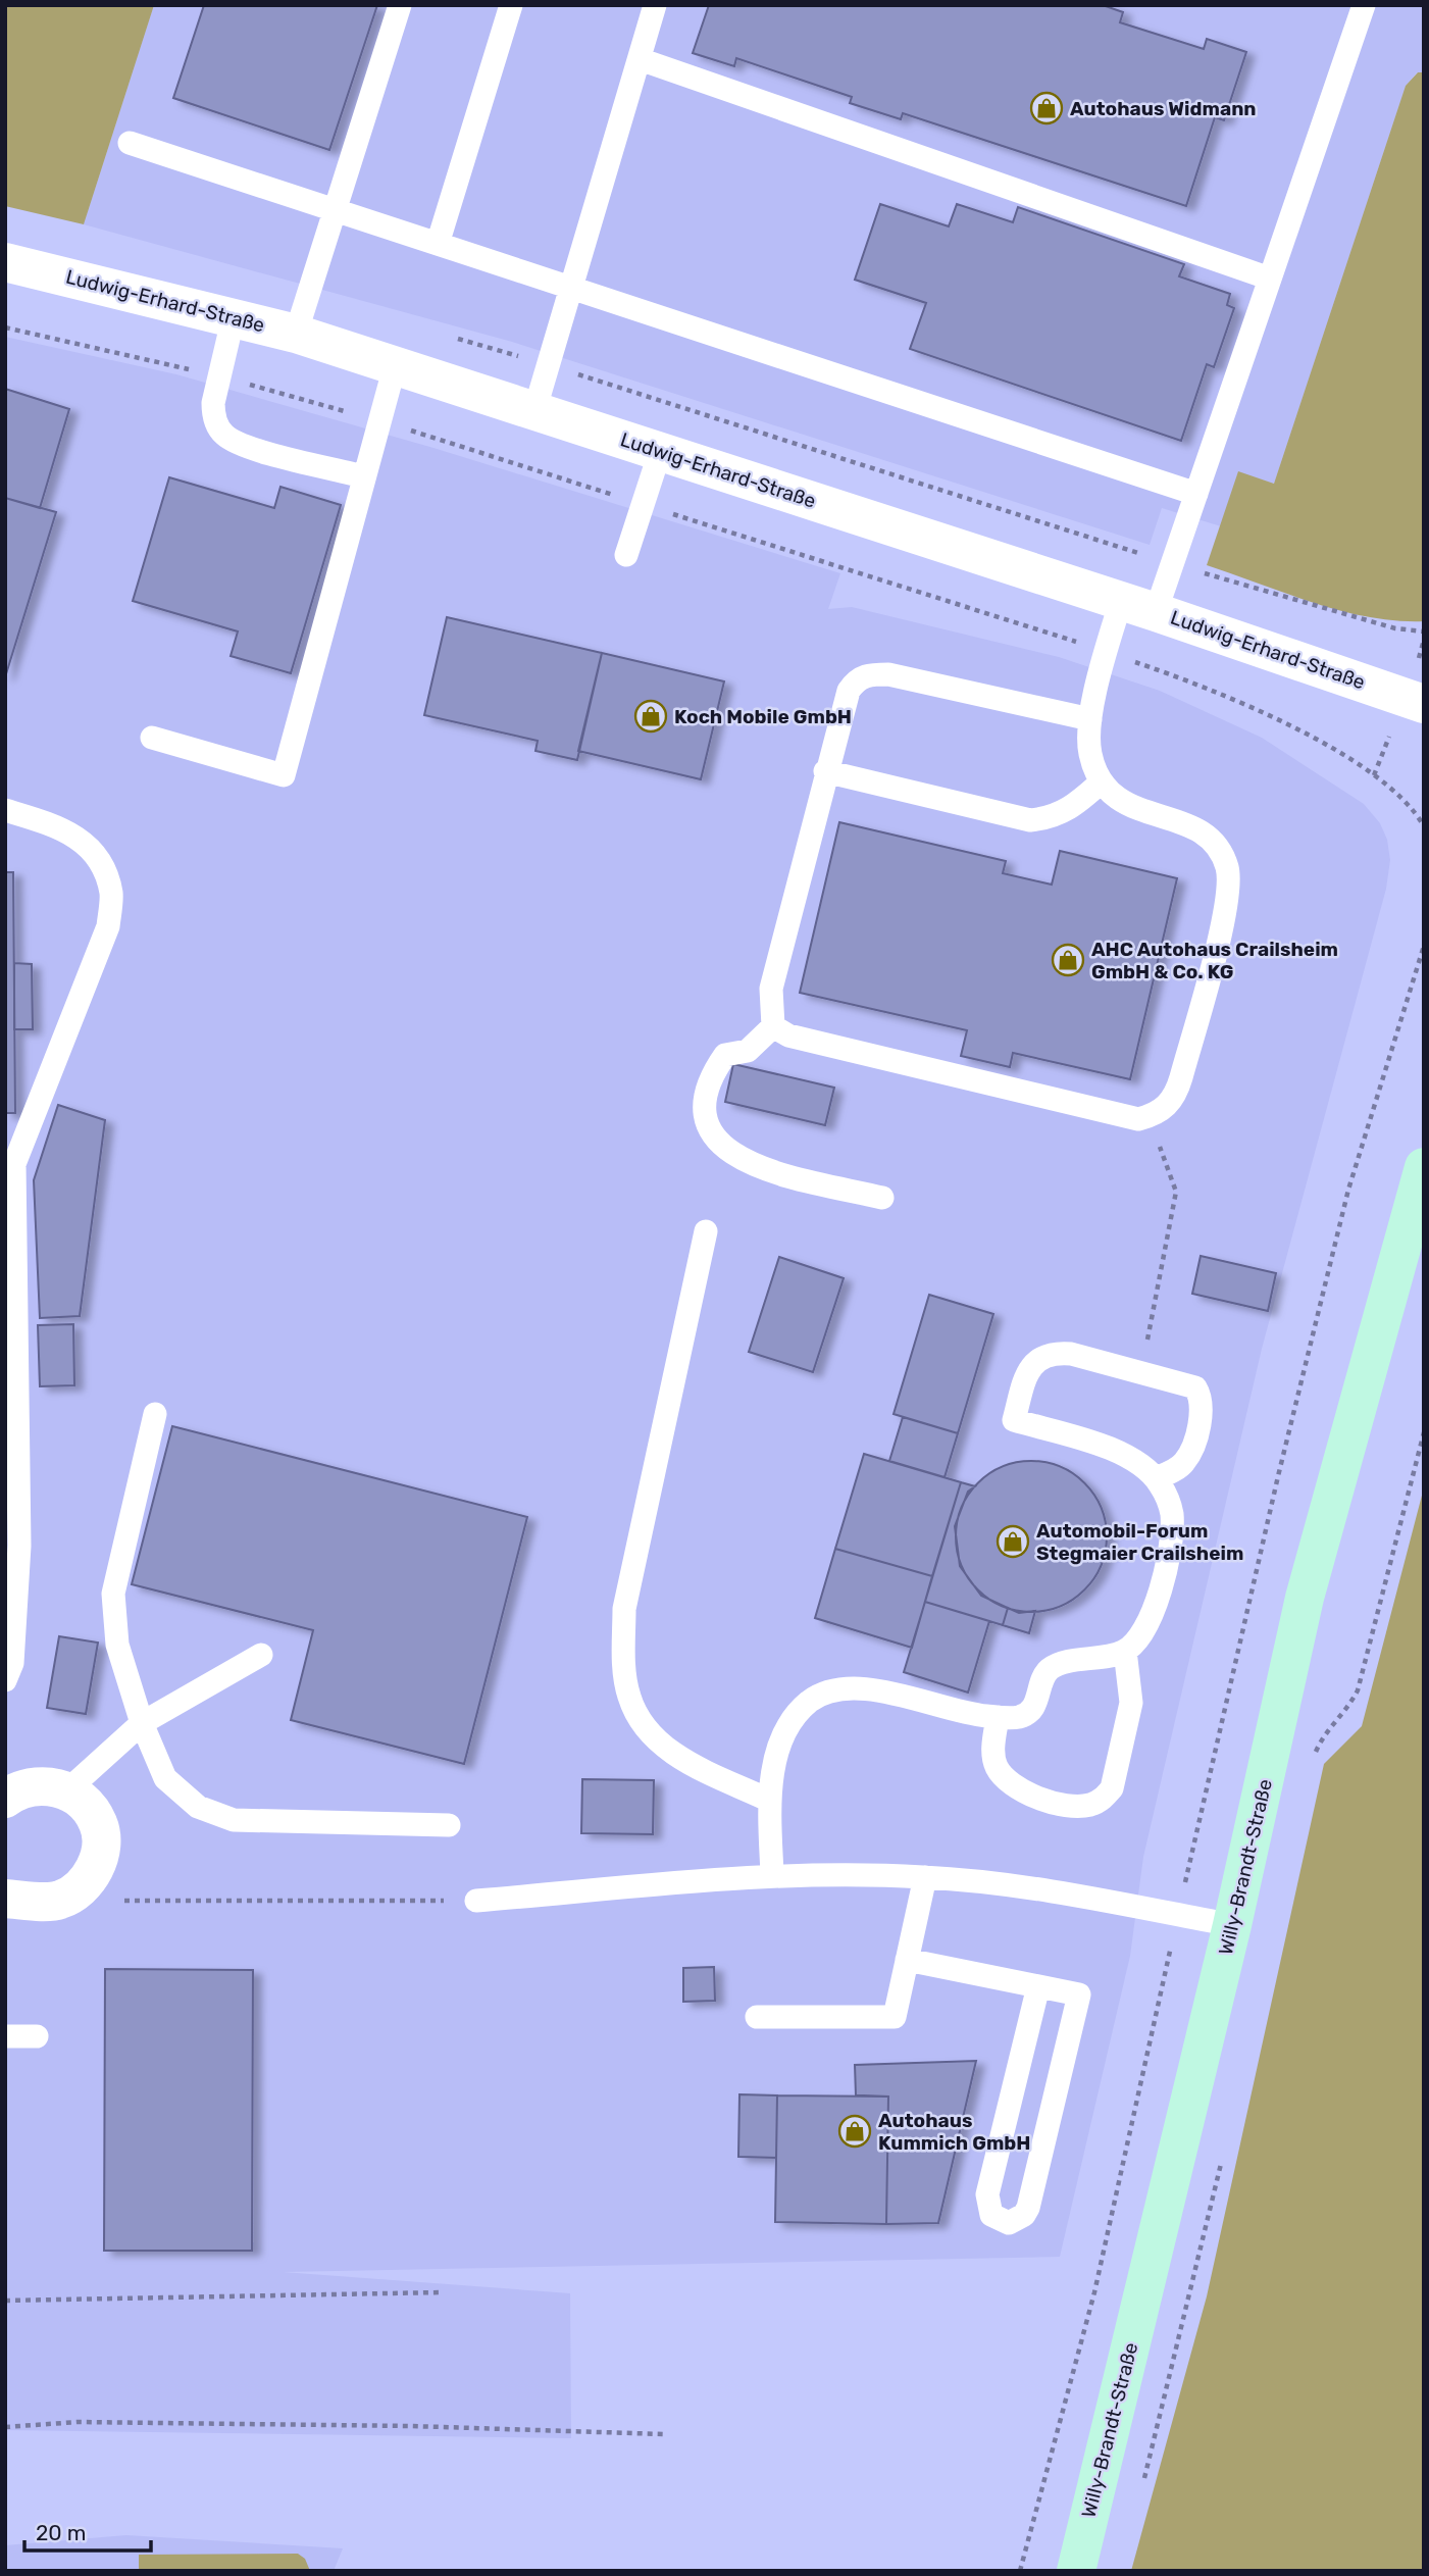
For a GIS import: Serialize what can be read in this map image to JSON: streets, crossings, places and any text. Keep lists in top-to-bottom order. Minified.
{"streets":{"main road":["Willy-Brandt-Straße"],"street":["Ludwig-Erhard-Straße"]},"places":{"shop":["Autohaus Widmann","Koch Mobile GmbH","AHC Autohaus Crailsheim GmbH & Co. KG","Automobil-Forum Stegmaier Crailsheim","Autohaus Kummich GmbH"]},"scale_bar":"20 m"}
